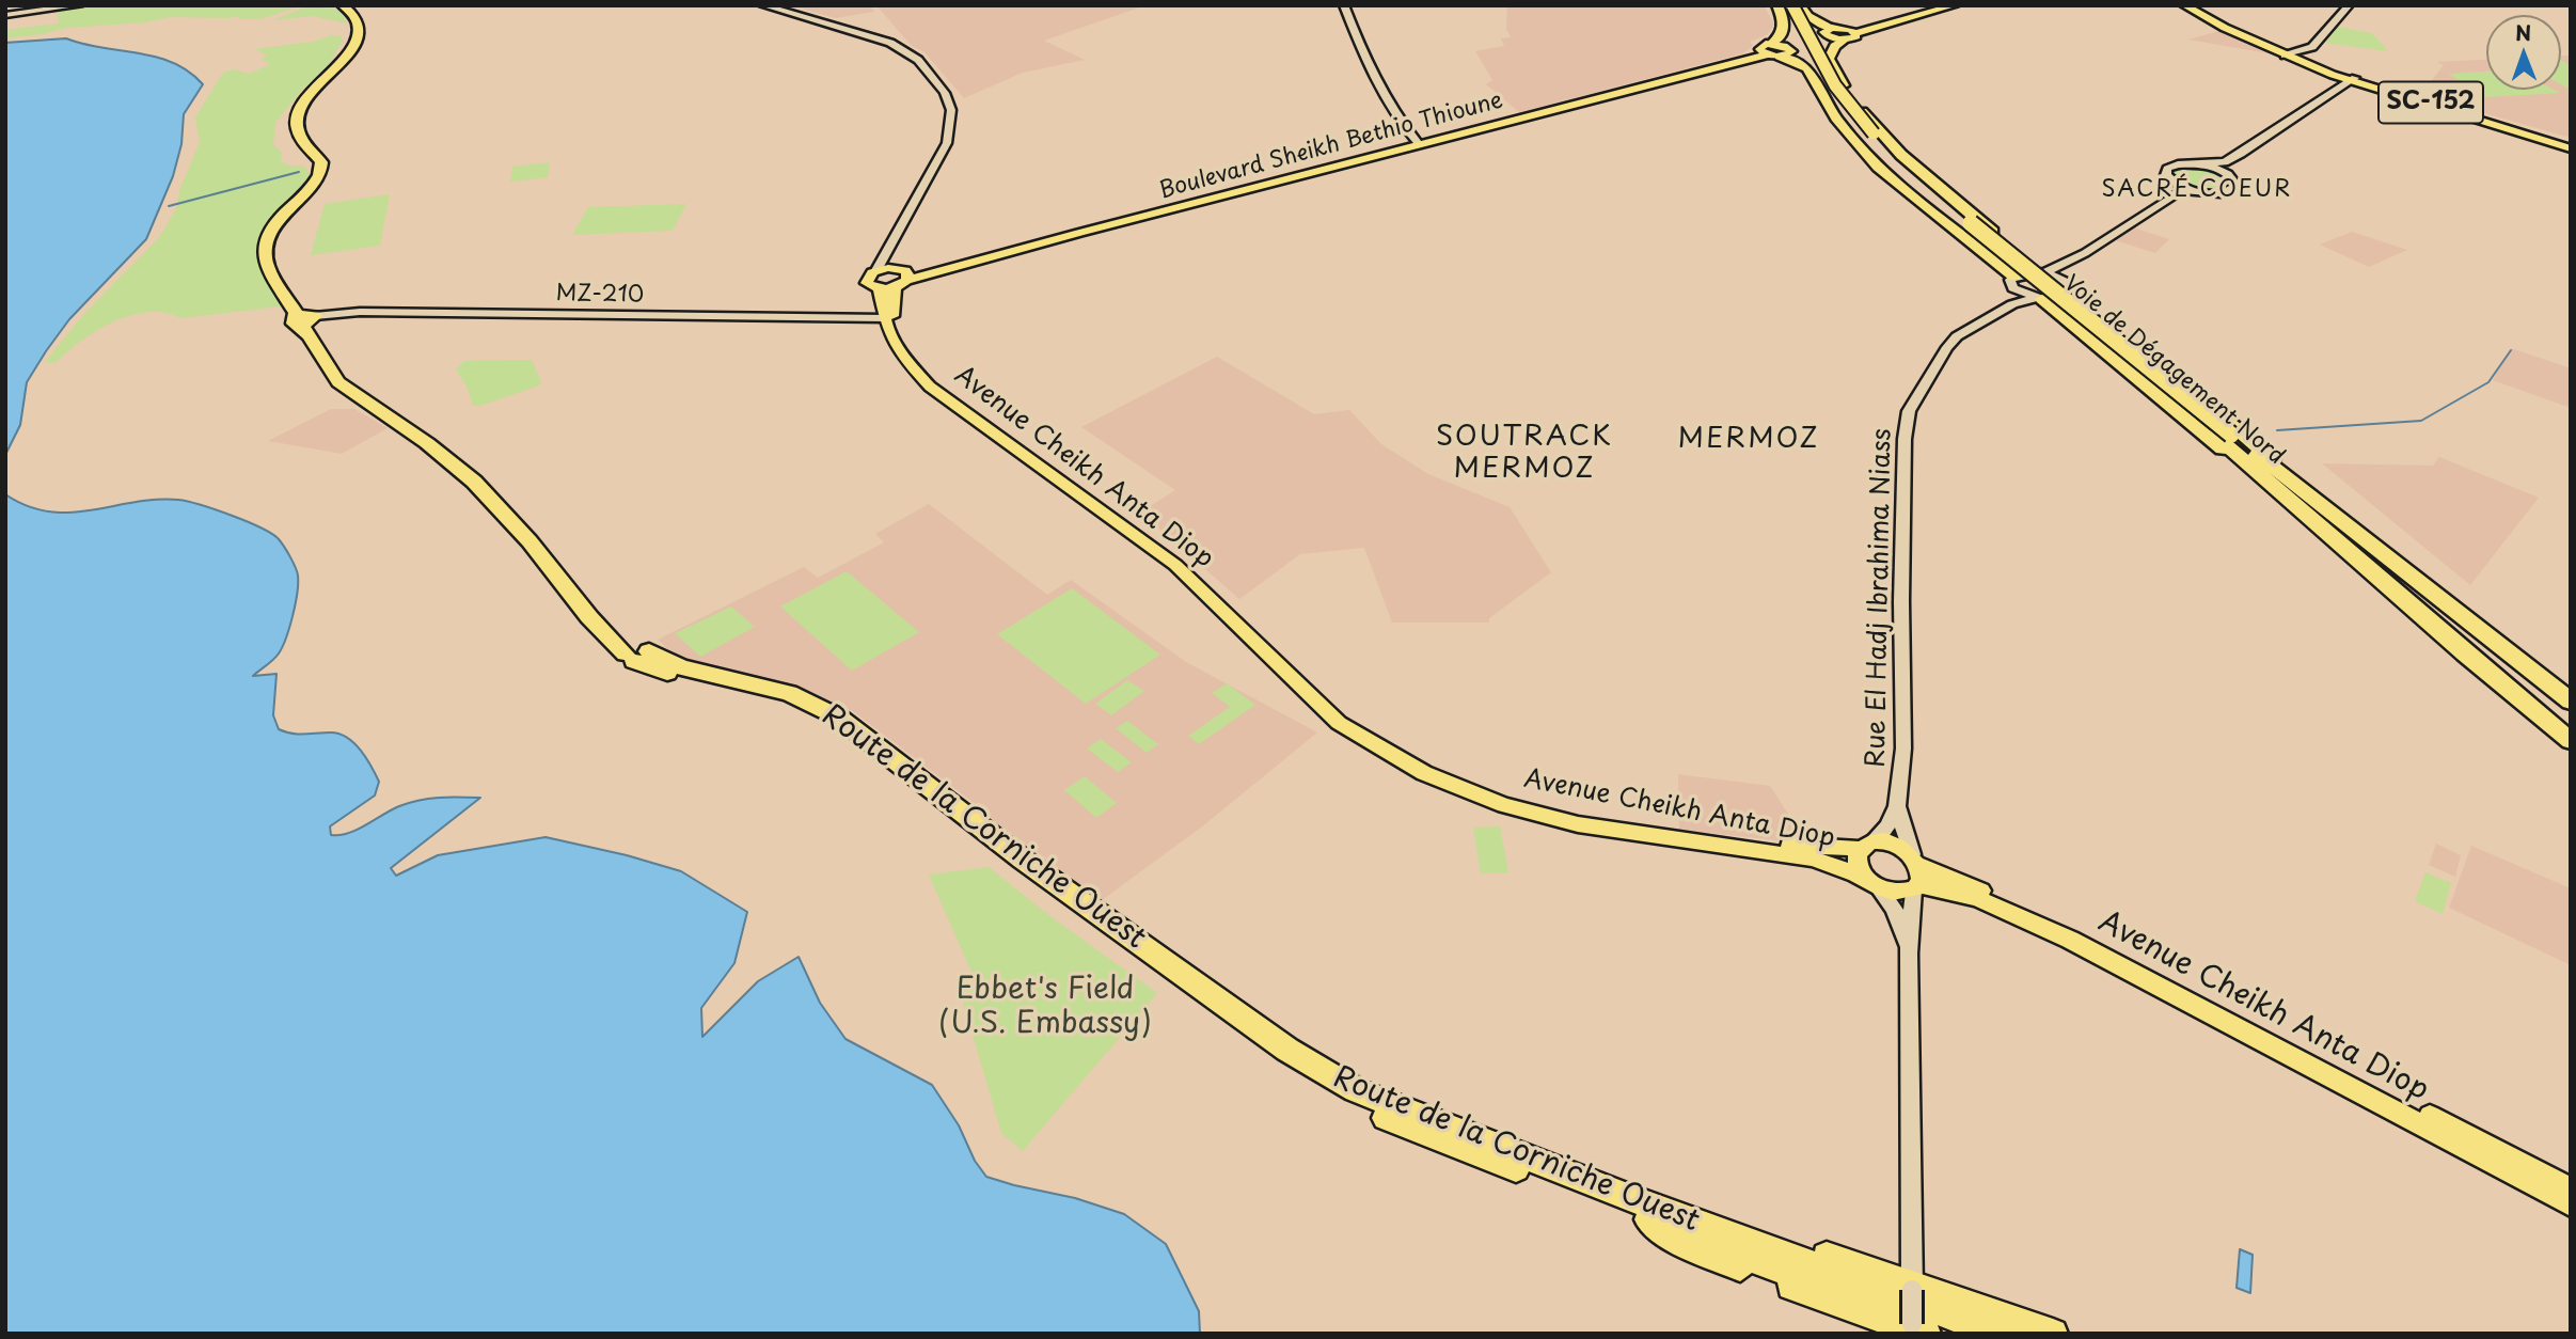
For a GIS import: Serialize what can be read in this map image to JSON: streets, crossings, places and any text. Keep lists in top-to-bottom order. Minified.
{"streets":{"highway":["Voie de Dégagement Nord","Route de la Corniche Ouest"],"main road":["SC-152","Boulevard Sheikh Bethio Thioune","Avenue Cheikh Anta Diop"],"street":["MZ-210","Rue El Hadj Ibrahima Niass"]},"crossings":[["Boulevard Sheikh Bethio Thioune","Avenue Cheikh Anta Diop"],["MZ-210","Avenue Cheikh Anta Diop"],["MZ-210","Route de la Corniche Ouest"]],"districts":["SACRÉ COEUR","SOUTRACK MERMOZ","MERMOZ"],"parks":["Ebbet's Field (U.S. Embassy)"],"north":"top"}
